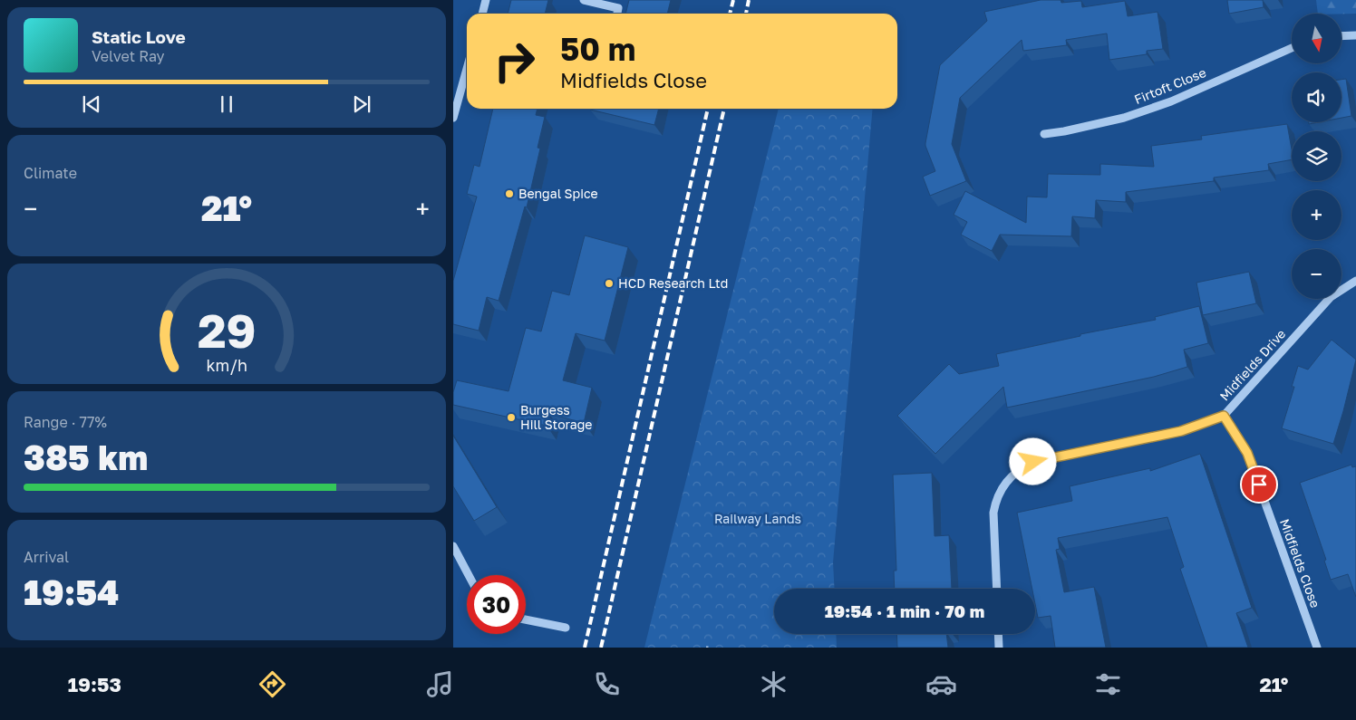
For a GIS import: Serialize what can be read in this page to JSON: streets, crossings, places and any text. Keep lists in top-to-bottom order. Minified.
{"streets":{"street":["Firtoft Close","Midfields Drive","Midfields Close"]},"crossings":[["Midfields Drive","Midfields Close"]],"parks":["Railway Lands"],"places":["Bengal Spice","HCD Research Ltd","Burgess Hill Storage"],"north":"bottom","page":{"map_buttons":["+","−"],"turn":["50 m","Midfields Close"],"song":["Static Love","Velvet Ray"],"tile":["Climate",["Range · 77%","385 km"],["Arrival","19:54"]],"heat":["−","21°","+"],"limit":"30","trip":"19:54 · 1 min · 70 m","tabs":["19:53","21°"],"gauge":["29","km/h"]}}
